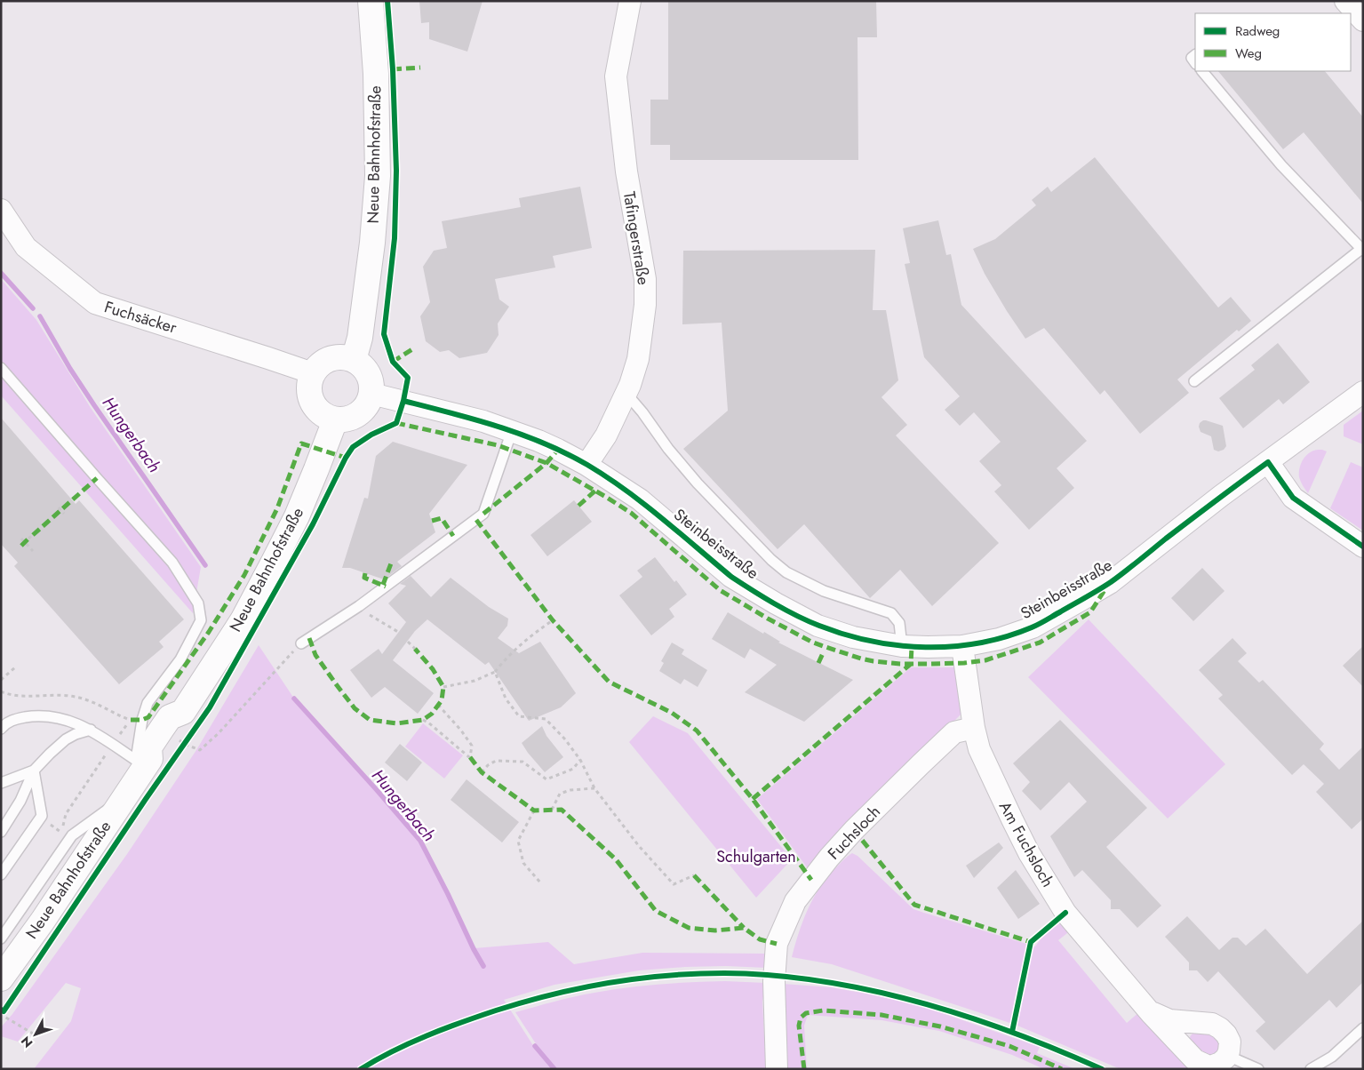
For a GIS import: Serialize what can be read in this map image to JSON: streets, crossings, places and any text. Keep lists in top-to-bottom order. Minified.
{"streets":{"main road":["Neue Bahnhofstraße"],"street":["Tafingerstraße","Fuchsäcker","Steinbeisstraße","Fuchsloch","Am Fuchsloch"]},"crossings":[["Neue Bahnhofstraße","Fuchsäcker"],["Neue Bahnhofstraße","Steinbeisstraße"],["Tafingerstraße","Steinbeisstraße"],["Fuchsäcker","Steinbeisstraße"],["Steinbeisstraße","Am Fuchsloch"],["Fuchsloch","Am Fuchsloch"]],"water":["Hungerbach"],"parks":["Schulgarten"],"legend":["Radweg","Weg"],"north":"bottom left"}
